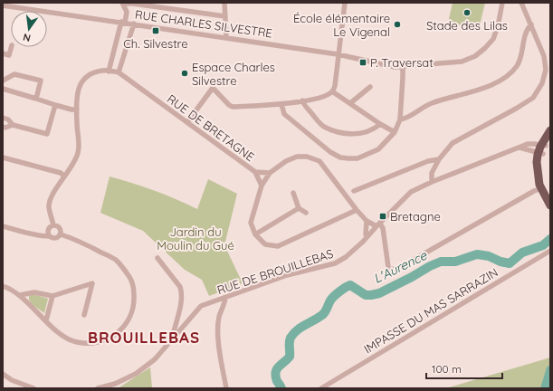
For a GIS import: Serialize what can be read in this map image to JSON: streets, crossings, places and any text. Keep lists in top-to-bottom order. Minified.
{"streets":{"street":["RUE CHARLES SILVESTRE","RUE DE BRETAGNE","RUE DE BROUILLEBAS","IMPASSE DU MAS SARRAZIN"]},"districts":["BROUILLEBAS"],"water":["L'Aurence"],"parks":["Jardin du Moulin du Gué"],"places":{"other":["Stade des Lilas","École élémentaire Le Vigenal","Espace Charles Silvestre"],"transit":["Ch. Silvestre","P. Traversat","Bretagne"]},"scale_bar":"100 m","north":"bottom"}
